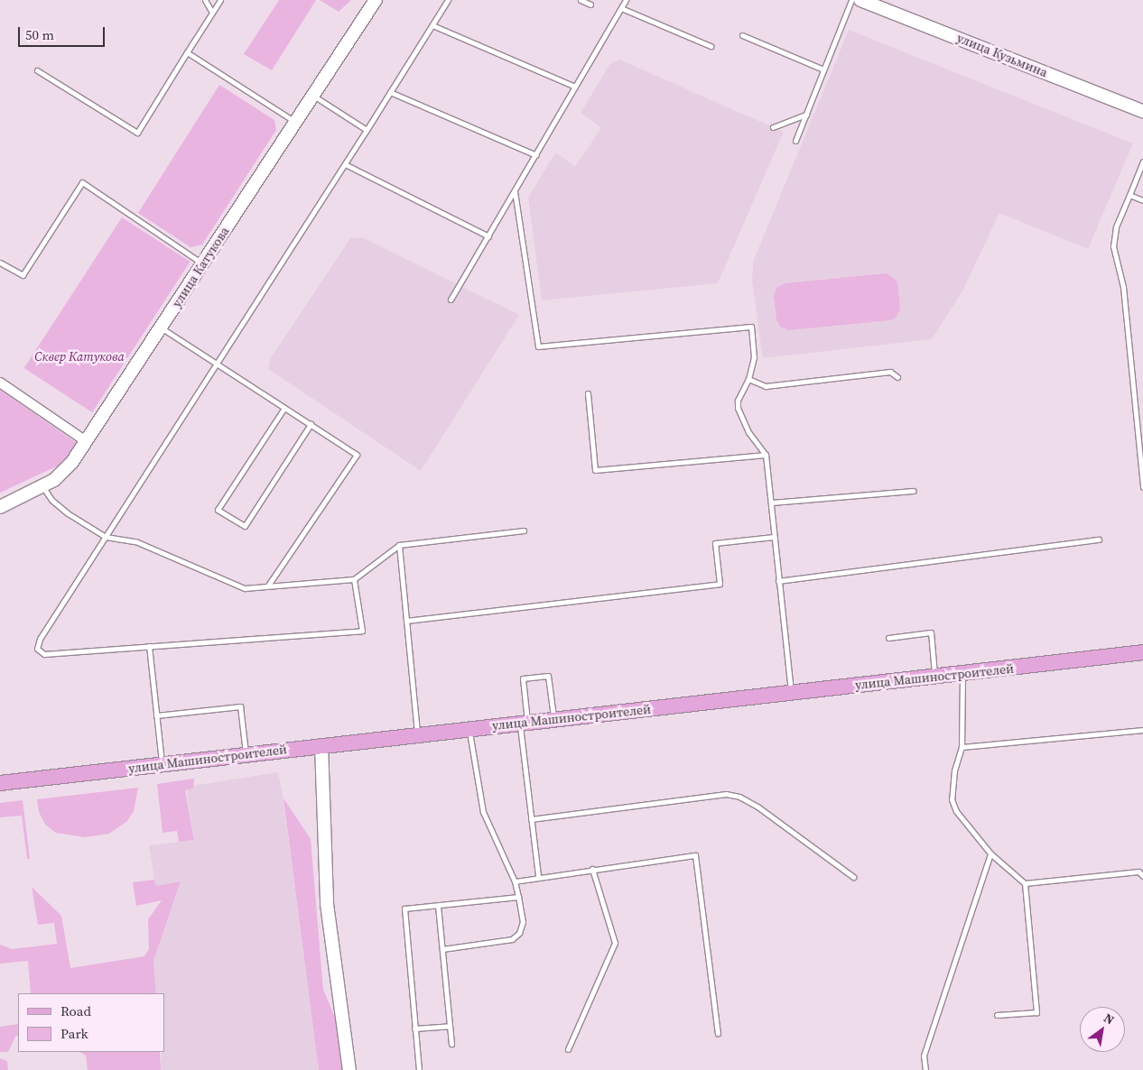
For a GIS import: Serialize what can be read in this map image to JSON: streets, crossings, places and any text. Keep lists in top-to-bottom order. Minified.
{"streets":{"main road":["улица Машиностроителей"],"street":["улица Кузьмина","улица Катукова"]},"parks":["Сквер Катукова"],"legend":["Road","Park"],"scale_bar":"50 m","north":"top right"}
